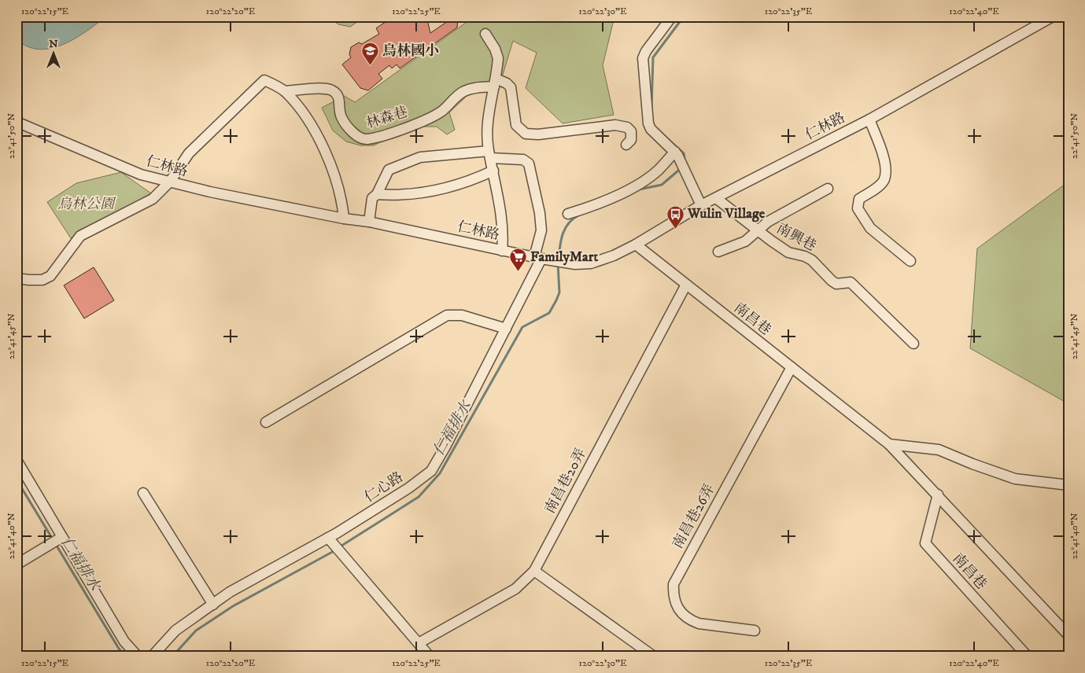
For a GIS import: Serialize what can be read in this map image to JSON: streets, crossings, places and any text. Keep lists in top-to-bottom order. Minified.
{"streets":{"street":["林森巷","仁林路","南興巷","南昌巷","南昌巷20弄","仁心路","南昌巷26弄"]},"crossings":[["仁林路","南興巷"],["仁林路","南昌巷"],["仁林路","仁心路"],["南昌巷","南昌巷20弄"],["南昌巷","南昌巷26弄"]],"water":["仁福排水"],"parks":["烏林公園"],"places":{"school or university":["烏林國小"],"bus stop":["Wulin Village"],"supermarket":["FamilyMart"]},"north":"top","coordinates":["120°22'15\"E","120°22'20\"E","120°22'25\"E","120°22'30\"E","120°22'35\"E","120°22'40\"E","22°41'50\"N","22°41'45\"N","22°41'40\"N"]}
